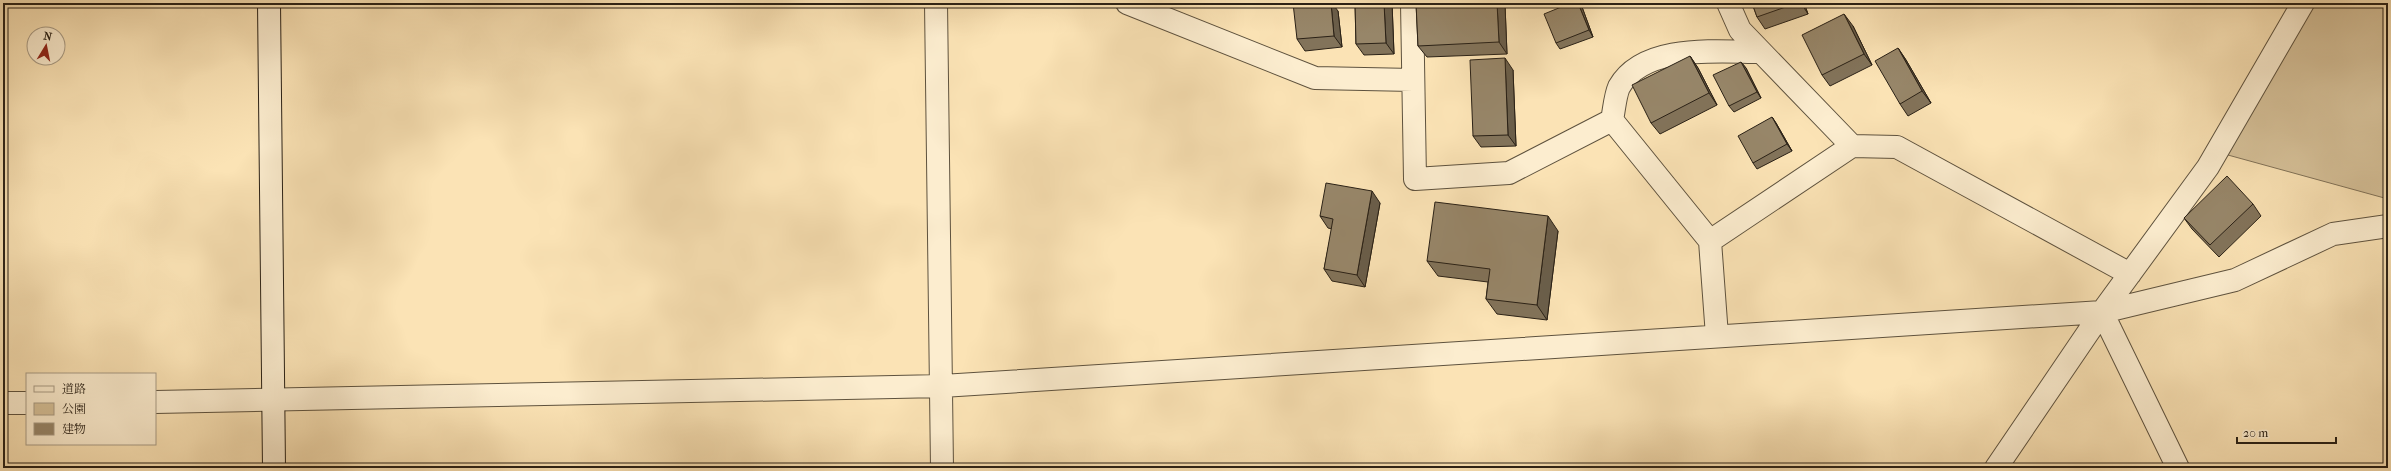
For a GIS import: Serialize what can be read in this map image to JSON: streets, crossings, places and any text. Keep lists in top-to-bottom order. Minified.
{"legend":["道路","公園","建物"],"scale_bar":"20 m","north":"top"}
